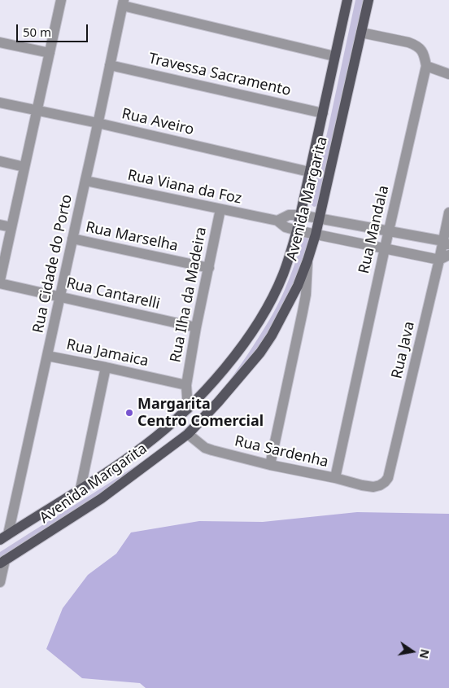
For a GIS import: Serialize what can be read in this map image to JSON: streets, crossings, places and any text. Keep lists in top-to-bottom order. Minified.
{"streets":{"main road":["Avenida Margarita"],"street":["Travessa Sacramento","Rua Aveiro","Rua Viana da Foz","Rua Mandala","Rua Marselha","Rua Cidade do Porto","Rua Cantarelli","Rua Ilha da Madeira","Rua Java","Rua Jamaica","Rua Sardenha"]},"crossings":[["Travessa Sacramento","Avenida Margarita"],["Travessa Sacramento","Rua Cidade do Porto"],["Rua Aveiro","Avenida Margarita"],["Rua Aveiro","Rua Cidade do Porto"],["Rua Viana da Foz","Avenida Margarita"],["Rua Viana da Foz","Rua Mandala"],["Rua Viana da Foz","Rua Cidade do Porto"],["Rua Viana da Foz","Rua Ilha da Madeira"],["Rua Viana da Foz","Rua Java"],["Avenida Margarita","Rua Cidade do Porto"],["Avenida Margarita","Rua Sardenha"],["Rua Mandala","Rua Sardenha"],["Rua Marselha","Rua Cidade do Porto"],["Rua Marselha","Rua Ilha da Madeira"],["Rua Cidade do Porto","Rua Cantarelli"],["Rua Cidade do Porto","Rua Jamaica"],["Rua Cantarelli","Rua Ilha da Madeira"],["Rua Ilha da Madeira","Rua Jamaica"],["Rua Java","Rua Sardenha"]],"places":["Margarita Centro Comercial"],"scale_bar":"50 m","north":"right"}
